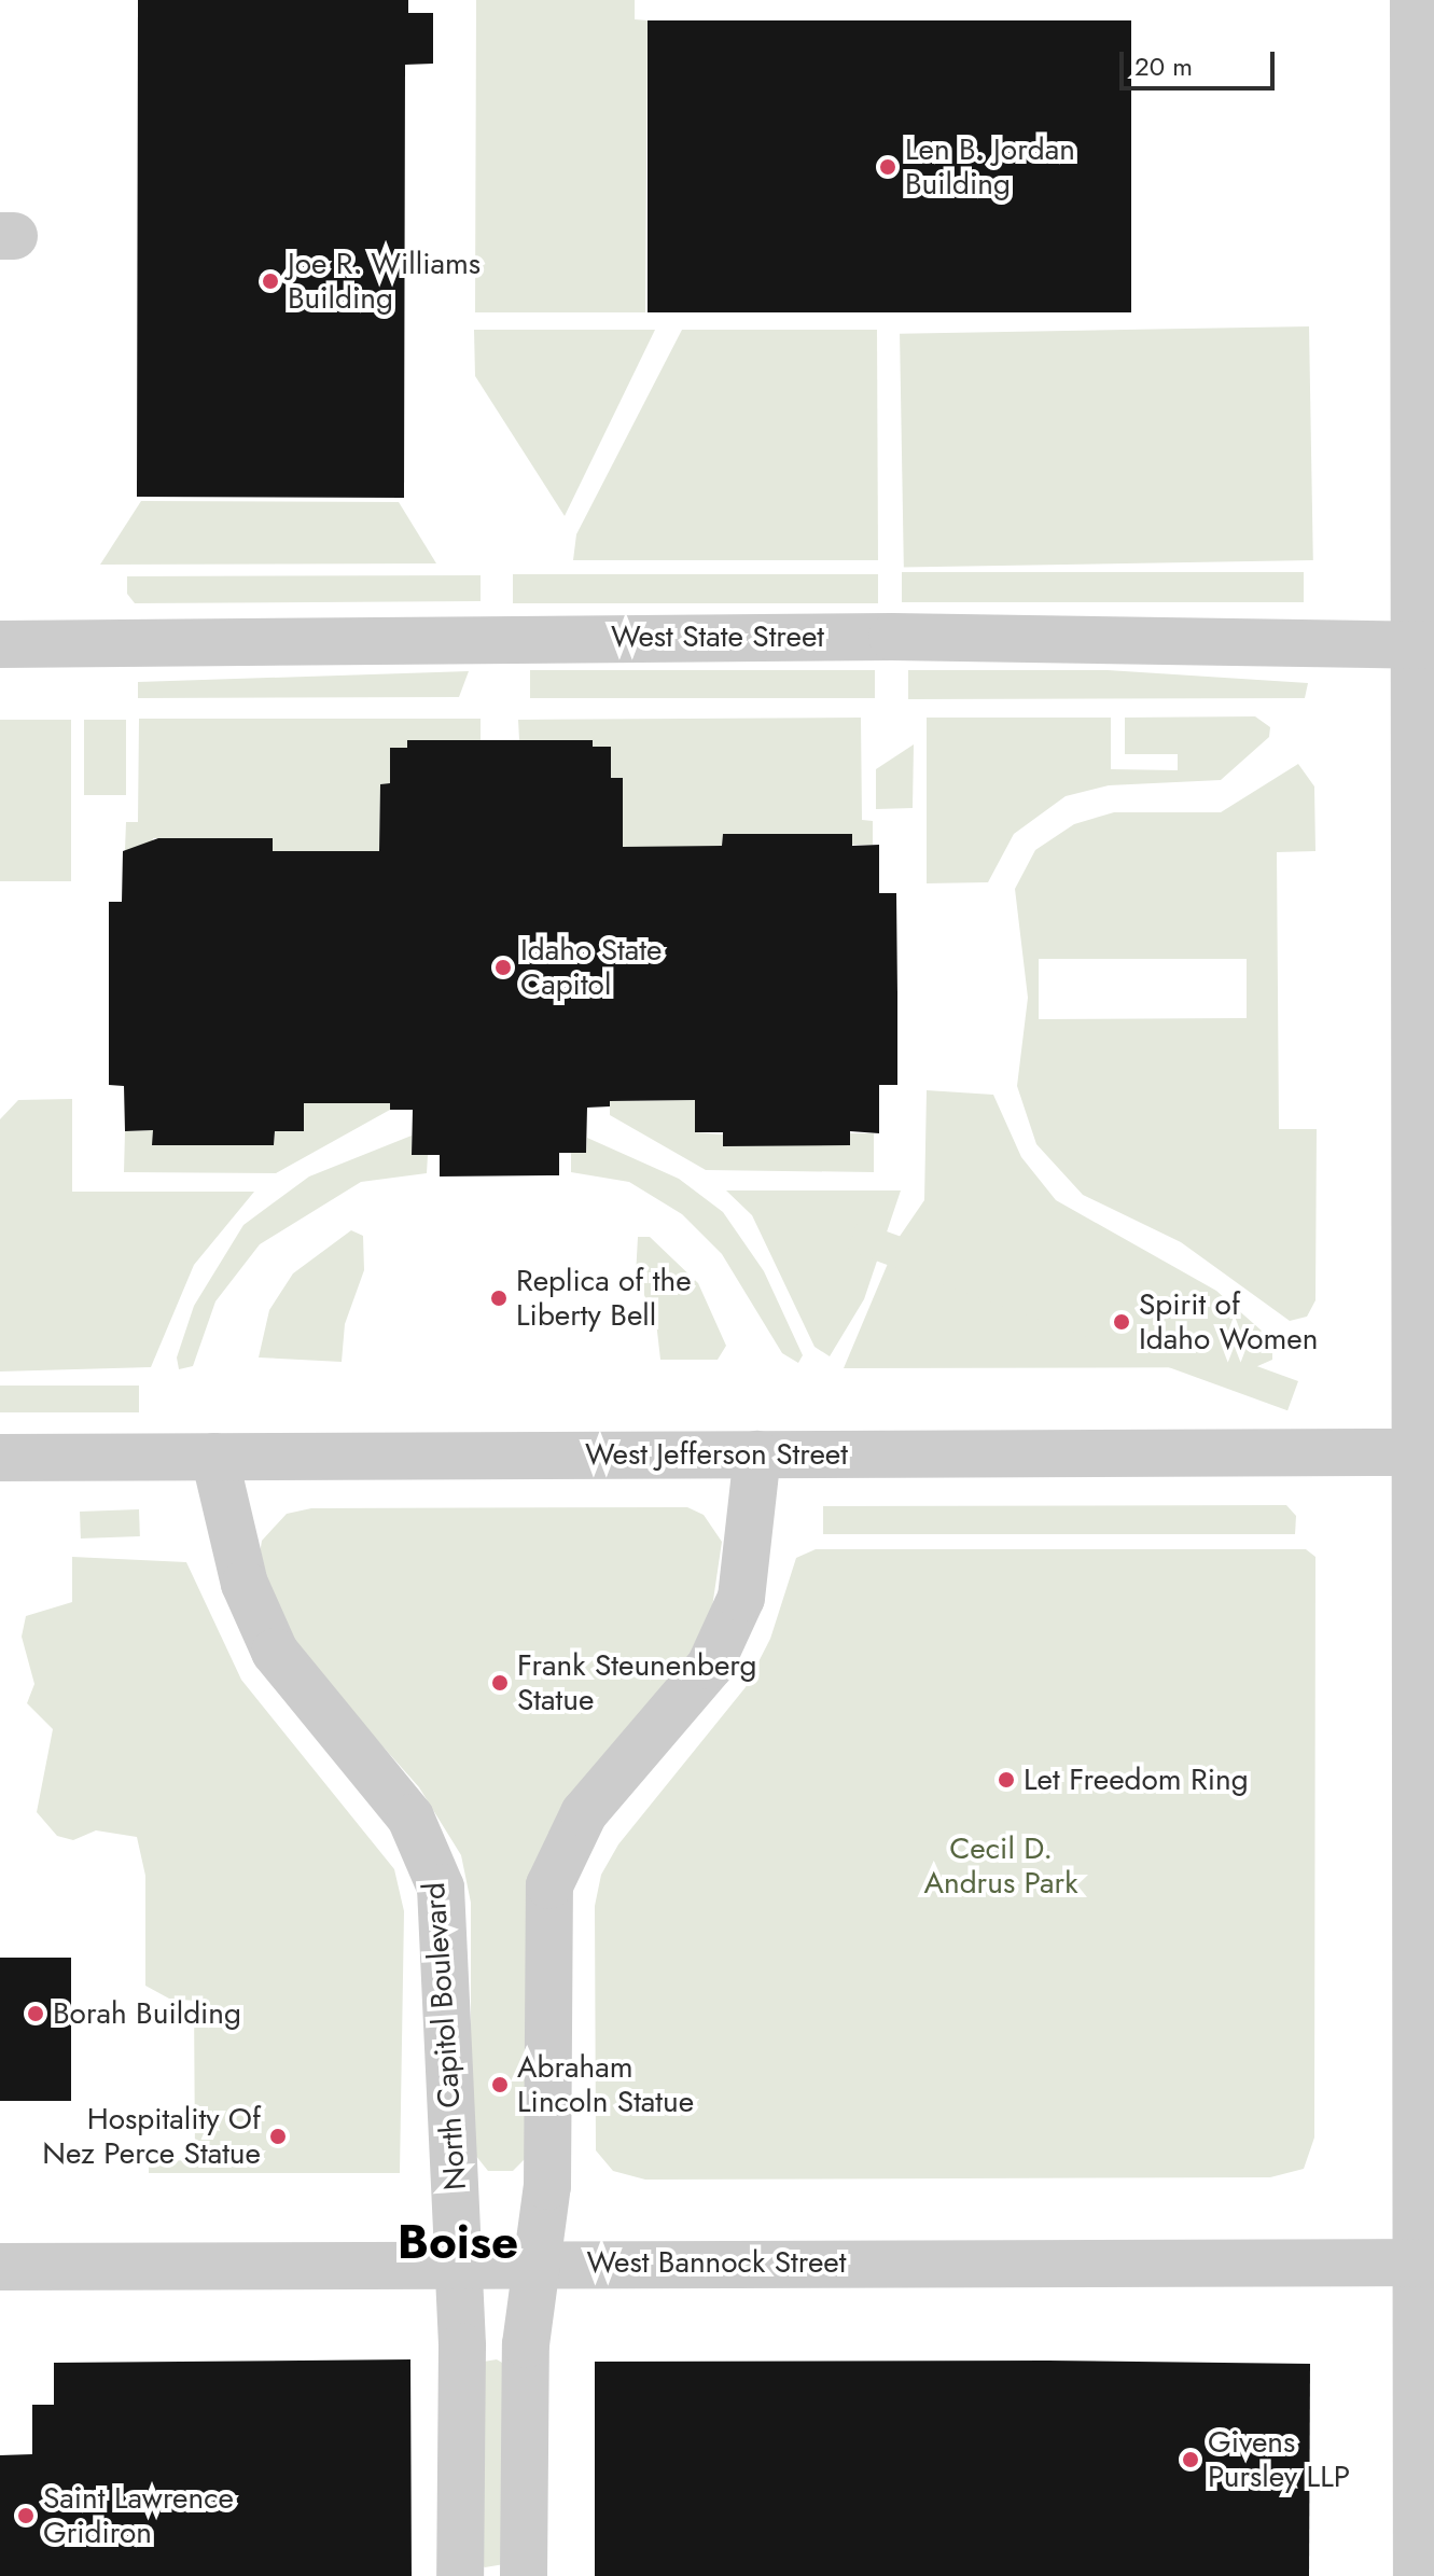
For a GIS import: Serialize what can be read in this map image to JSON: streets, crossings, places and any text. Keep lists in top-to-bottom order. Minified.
{"streets":{"street":["West State Street","West Jefferson Street","North Capitol Boulevard","West Bannock Street"]},"crossings":[["West Jefferson Street","North Capitol Boulevard"],["North Capitol Boulevard","West Bannock Street"]],"districts":["Boise"],"parks":["Cecil D. Andrus Park"],"places":["Len B. Jordan Building","Joe R. Williams Building","Idaho State Capitol","Replica of the Liberty Bell","Spirit of Idaho Women","Frank Steunenberg Statue","Let Freedom Ring","Borah Building","Abraham Lincoln Statue","Hospitality Of Nez Perce Statue","Givens Pursley LLP","Saint Lawrence Gridiron"],"scale_bar":"20 m"}
